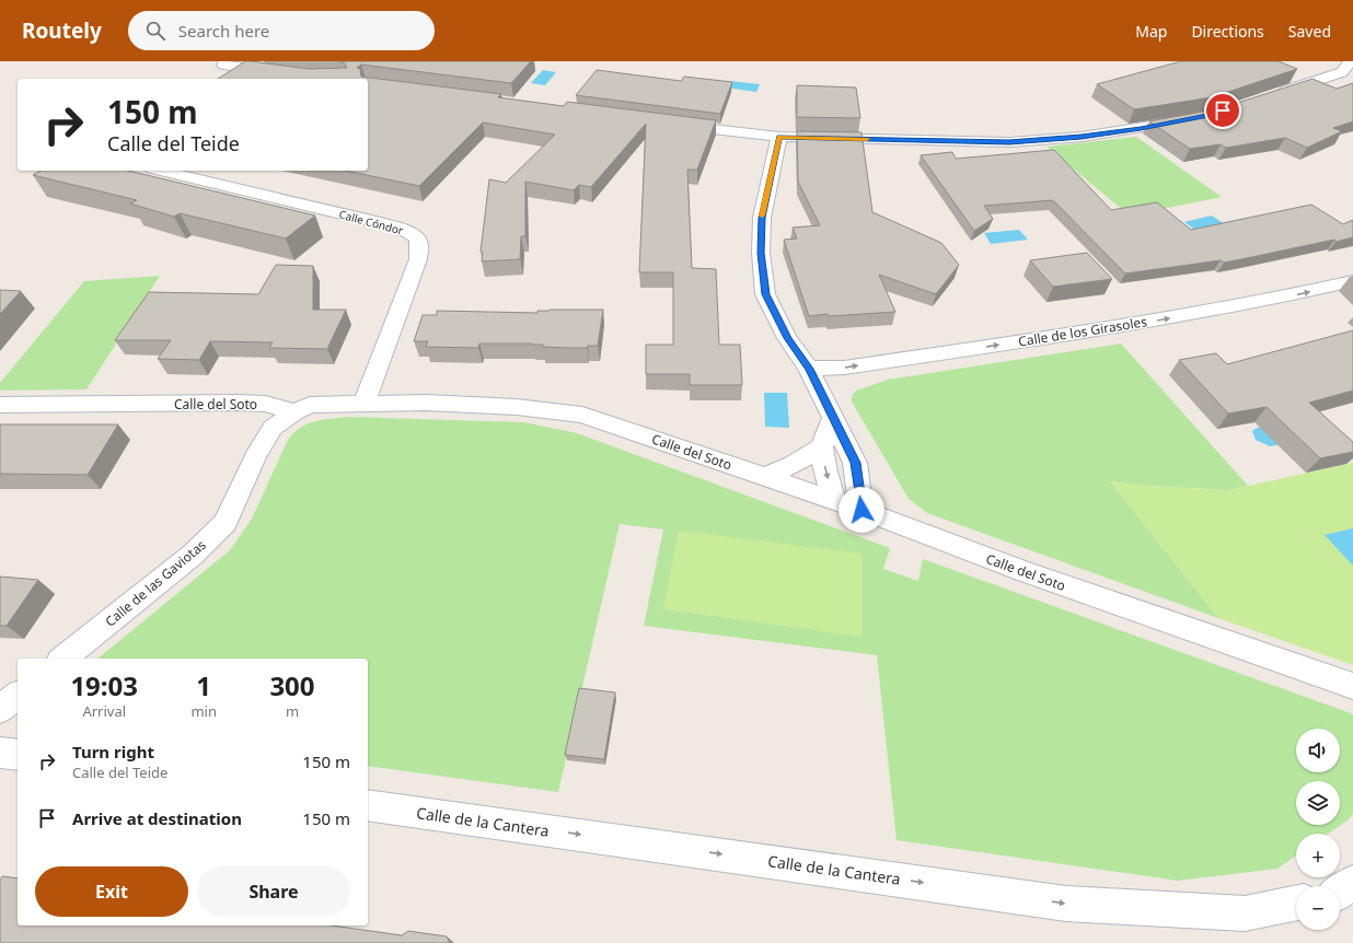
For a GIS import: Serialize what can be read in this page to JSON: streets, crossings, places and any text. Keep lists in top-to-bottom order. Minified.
{"streets":{"street":["Calle Cóndor","Calle de los Girasoles","Calle del Soto","Calle de las Gaviotas","Calle de la Cantera"]},"crossings":[["Calle Cóndor","Calle del Soto"],["Calle del Soto","Calle de las Gaviotas"]],"one_way":["Calle de la Cantera"],"page":{"header":"Routely","search":"Search here","nav":["Map","Directions","Saved"],"turn":["150 m","Calle del Teide"],"eta":["19:03","Arrival","1","min","300","m"],"map_buttons":["+","−"],"list":[{"name":"Turn right","note":"Calle del Teide","value":"150 m"},{"name":"Arrive at destination","value":"150 m"}],"buttons":["Exit","Share"]}}
